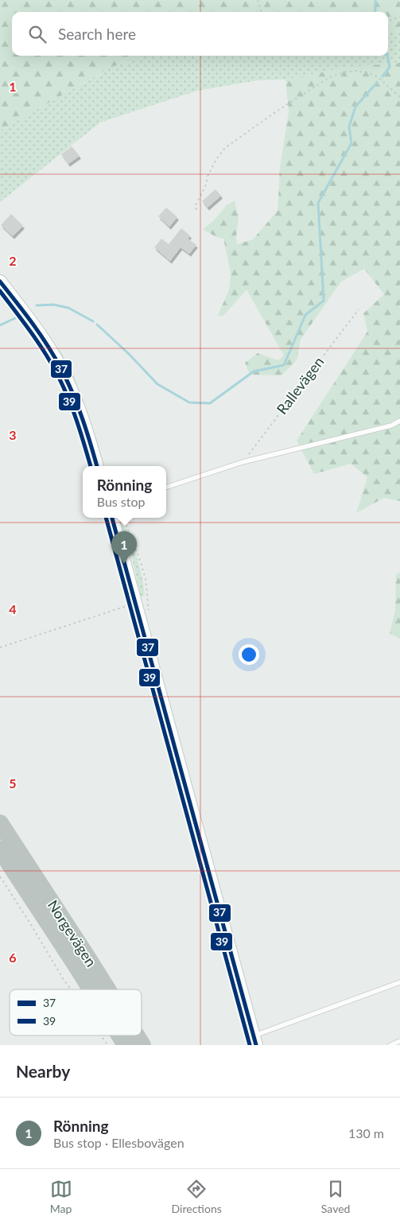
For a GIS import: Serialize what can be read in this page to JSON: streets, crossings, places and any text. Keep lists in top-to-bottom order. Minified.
{"streets":{"highway":["Norgevägen"],"path":["Rallevägen"]},"lines":["transit line 37","transit line 39"],"legend":["37","39"],"page":{"search":"Search here","popup":["Rönning","Bus stop"],"pins":"1","heading":"Nearby","list":[{"mark":"1","name":"Rönning","note":"Bus stop · Ellesbovägen","value":"130 m"}],"nav":["Map","Directions","Saved"]},"grid":{"rows":["1","2","3","4","5","6"]}}
